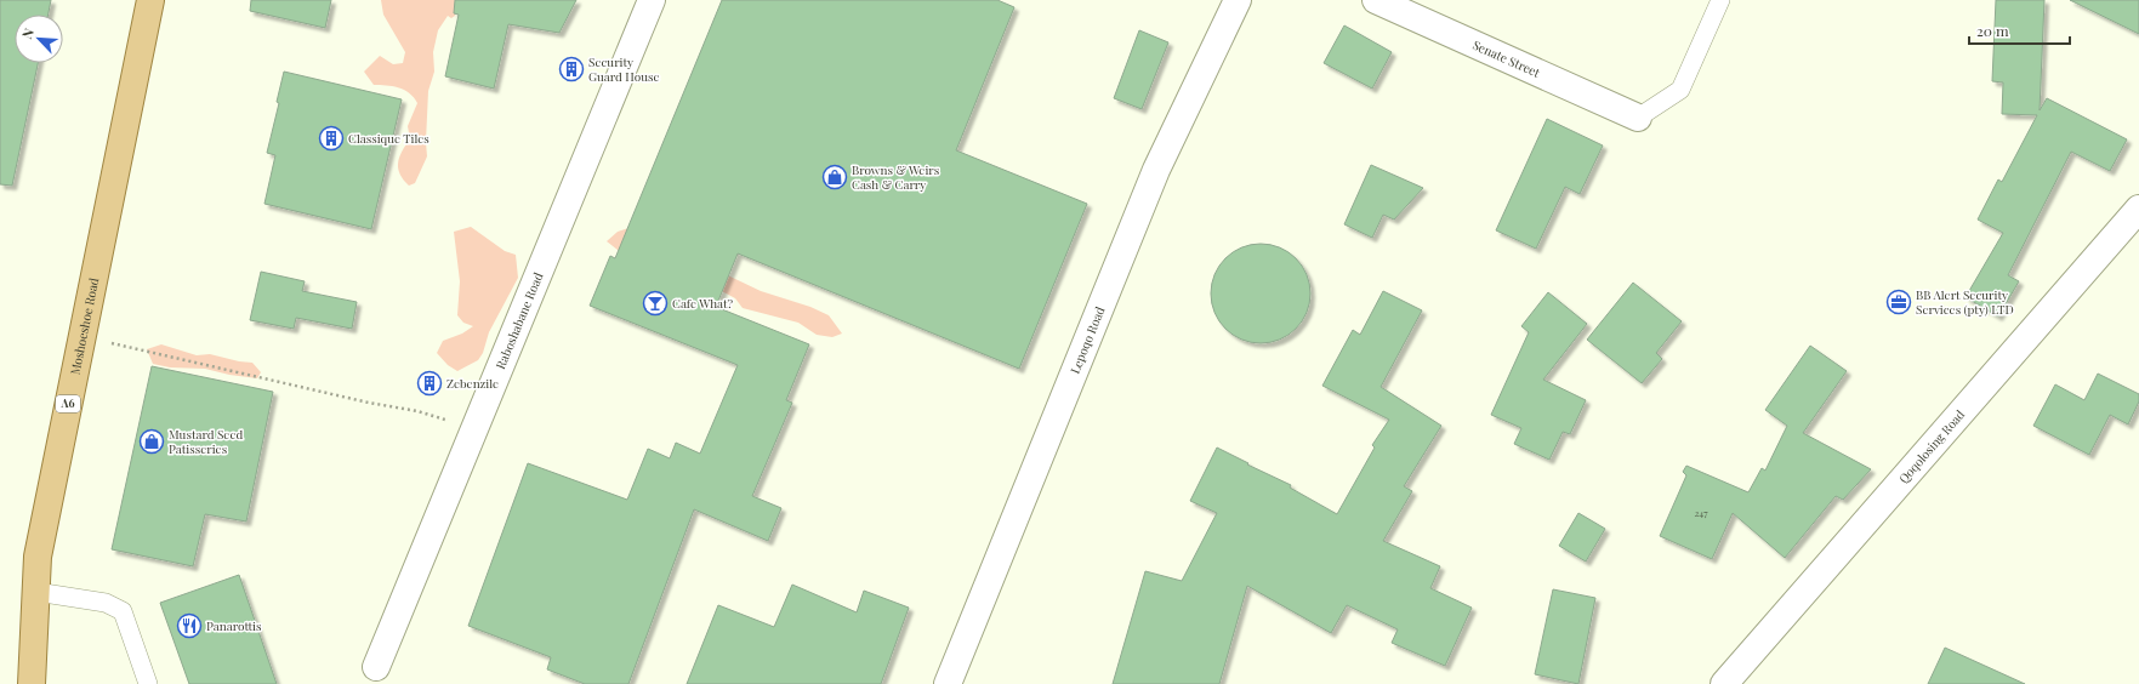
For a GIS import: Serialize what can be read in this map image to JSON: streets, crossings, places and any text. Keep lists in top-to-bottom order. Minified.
{"streets":{"main road":["Moshoeshoe Road","A6"],"street":["Senate Street","Raboshabane Road","Lepoqo Road","Qoqolosing Road"]},"places":{"building":["Security Guard House","Classique Tiles","Zebenzile"],"shop":["Browns & Weirs Cash & Carry","Mustard Seed Patisseries"],"office":["BB Alert Security Services (pty) LTD"],"bar":["Cafe What?"],"restaurant":["Panarottis"]},"house_numbers":["247"],"scale_bar":"20 m","north":"top left"}
